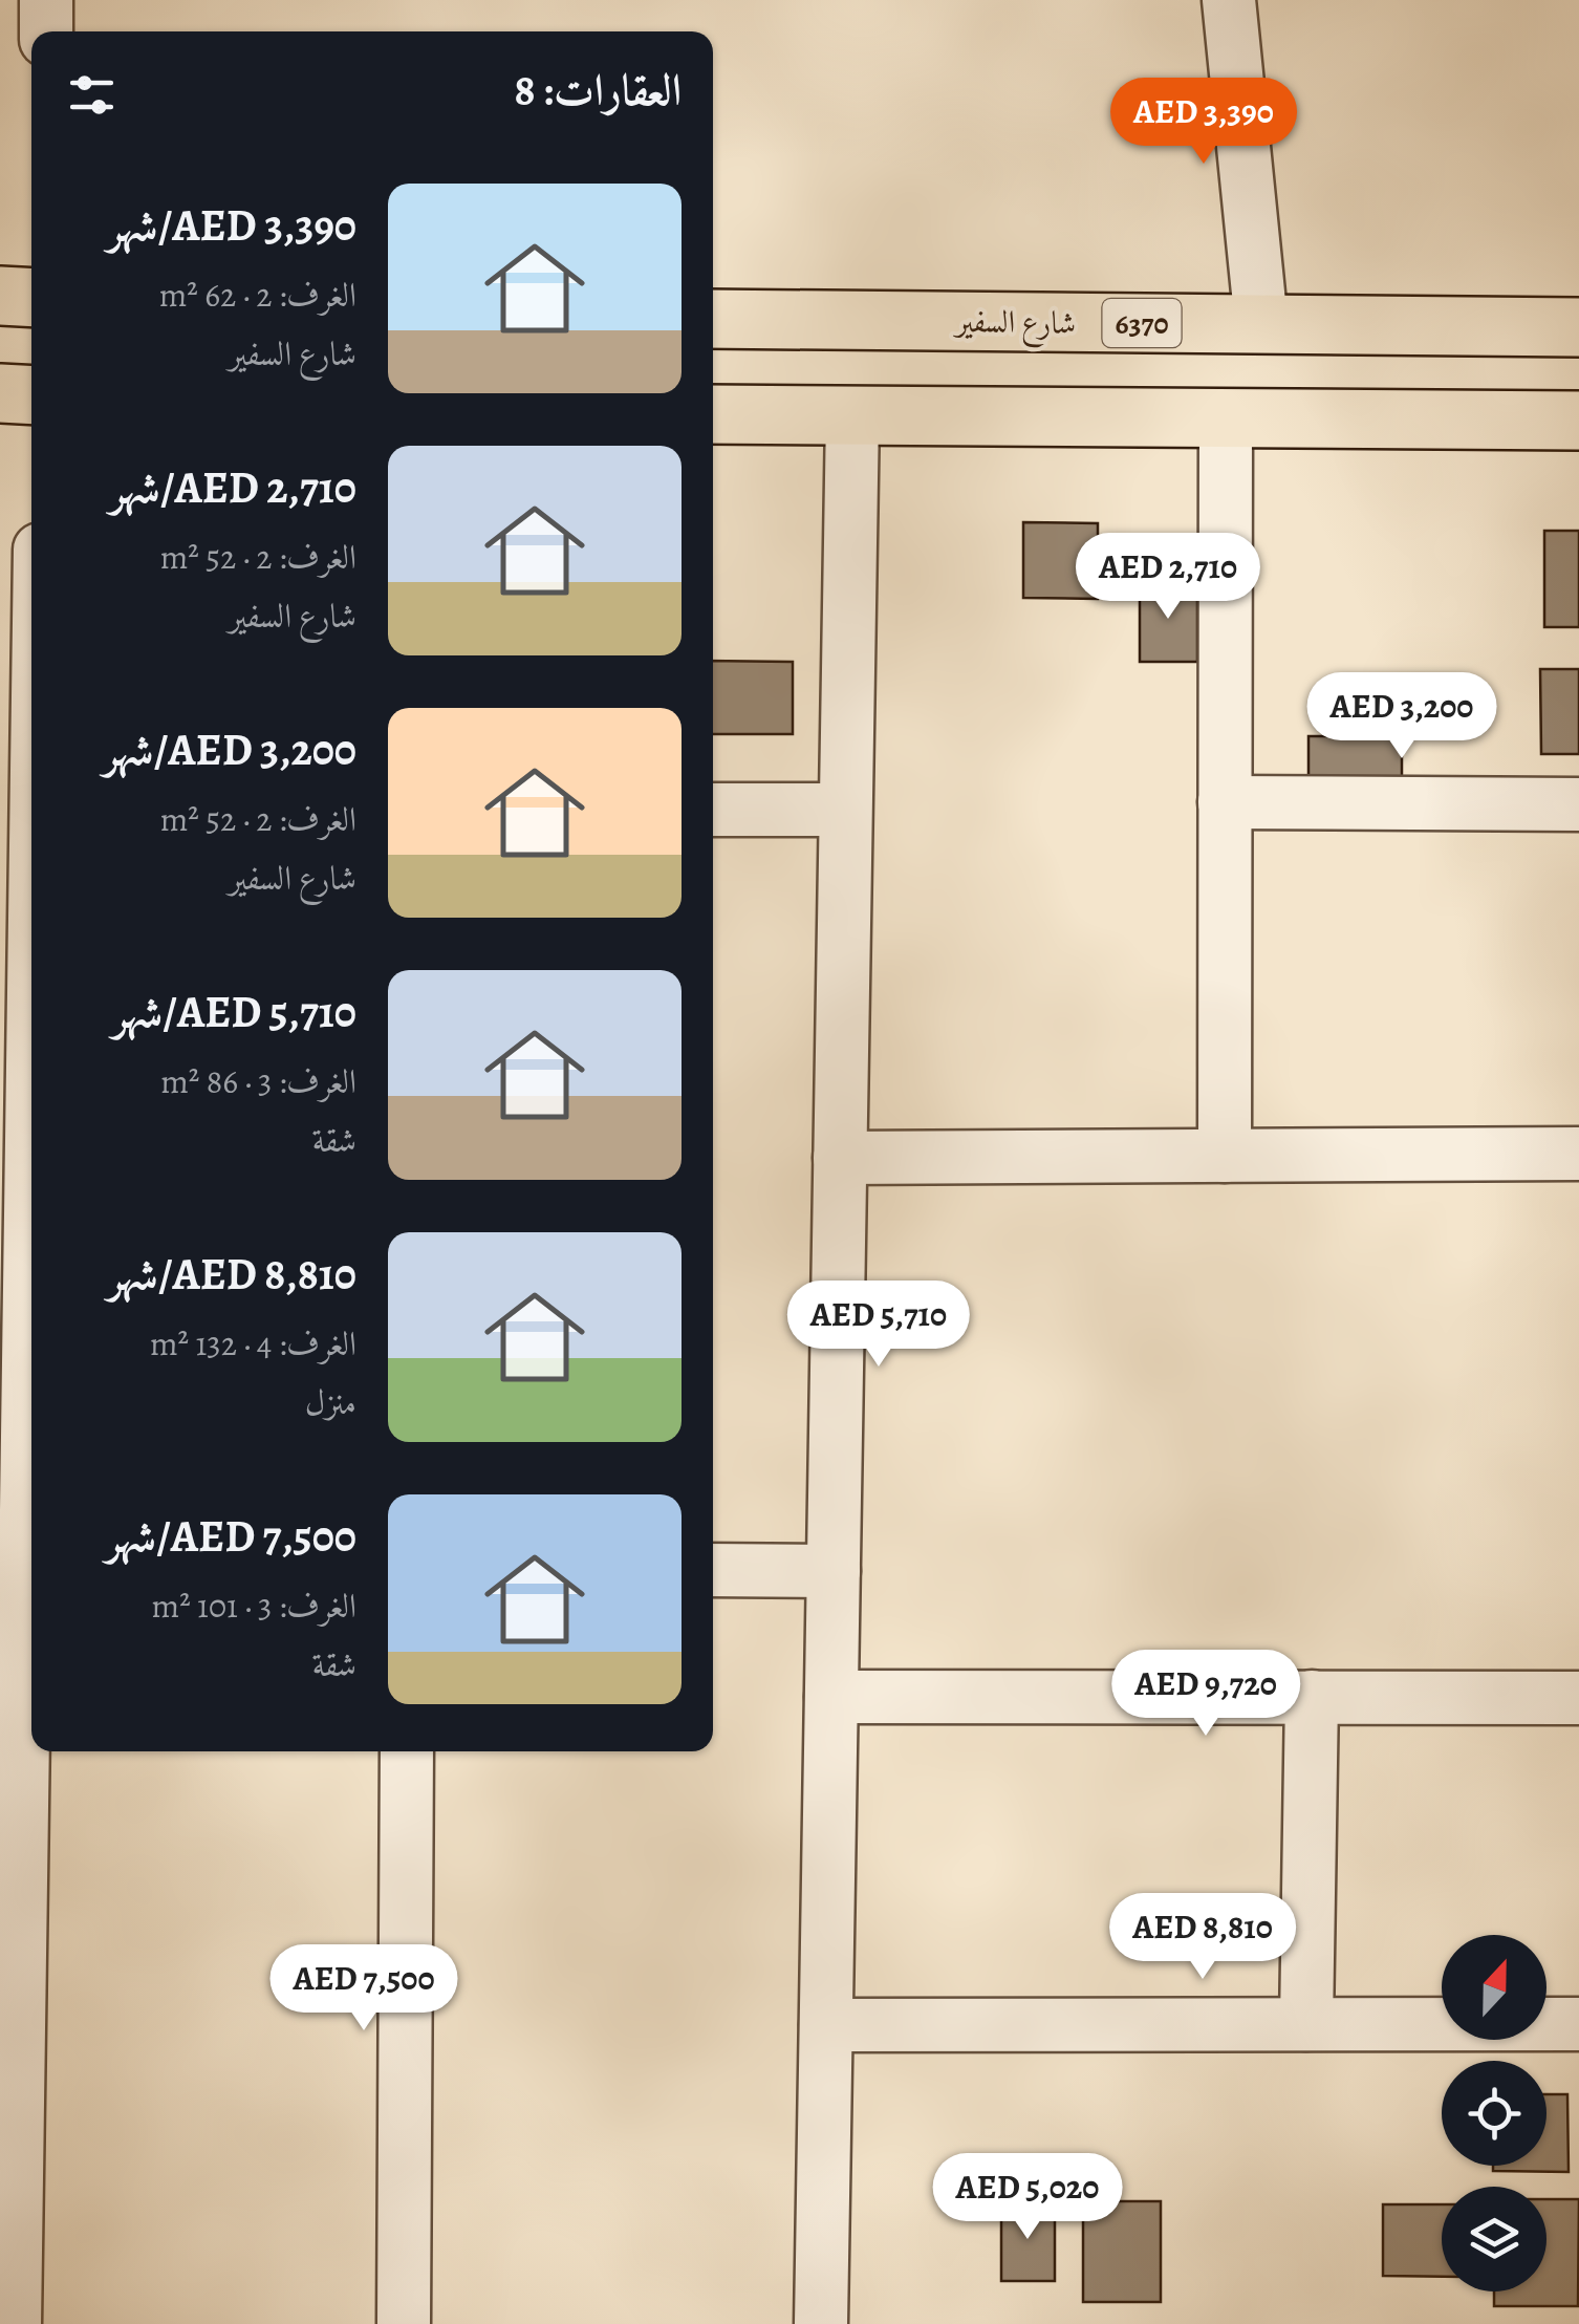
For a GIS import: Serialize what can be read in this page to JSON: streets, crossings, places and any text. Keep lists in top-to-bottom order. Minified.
{"streets":{"main road":["شارع السفير","6370"]},"north":"top","page":{"heading":"العقارات: 8","price":["AED 3,390","AED 2,710","AED 3,200","AED 5,710","AED 9,720","AED 8,810","AED 7,500","AED 5,020"],"list":[{"name":"AED 3,390/شهر","note":"الغرف: 2 · 62 m² · شارع السفير"},{"name":"AED 2,710/شهر","note":"الغرف: 2 · 52 m² · شارع السفير"},{"name":"AED 3,200/شهر","note":"الغرف: 2 · 52 m² · شارع السفير"},{"name":"AED 5,710/شهر","note":"الغرف: 3 · 86 m² · شقة"},{"name":"AED 8,810/شهر","note":"الغرف: 4 · 132 m² · منزل"},{"name":"AED 7,500/شهر","note":"الغرف: 3 · 101 m² · شقة"}]}}
